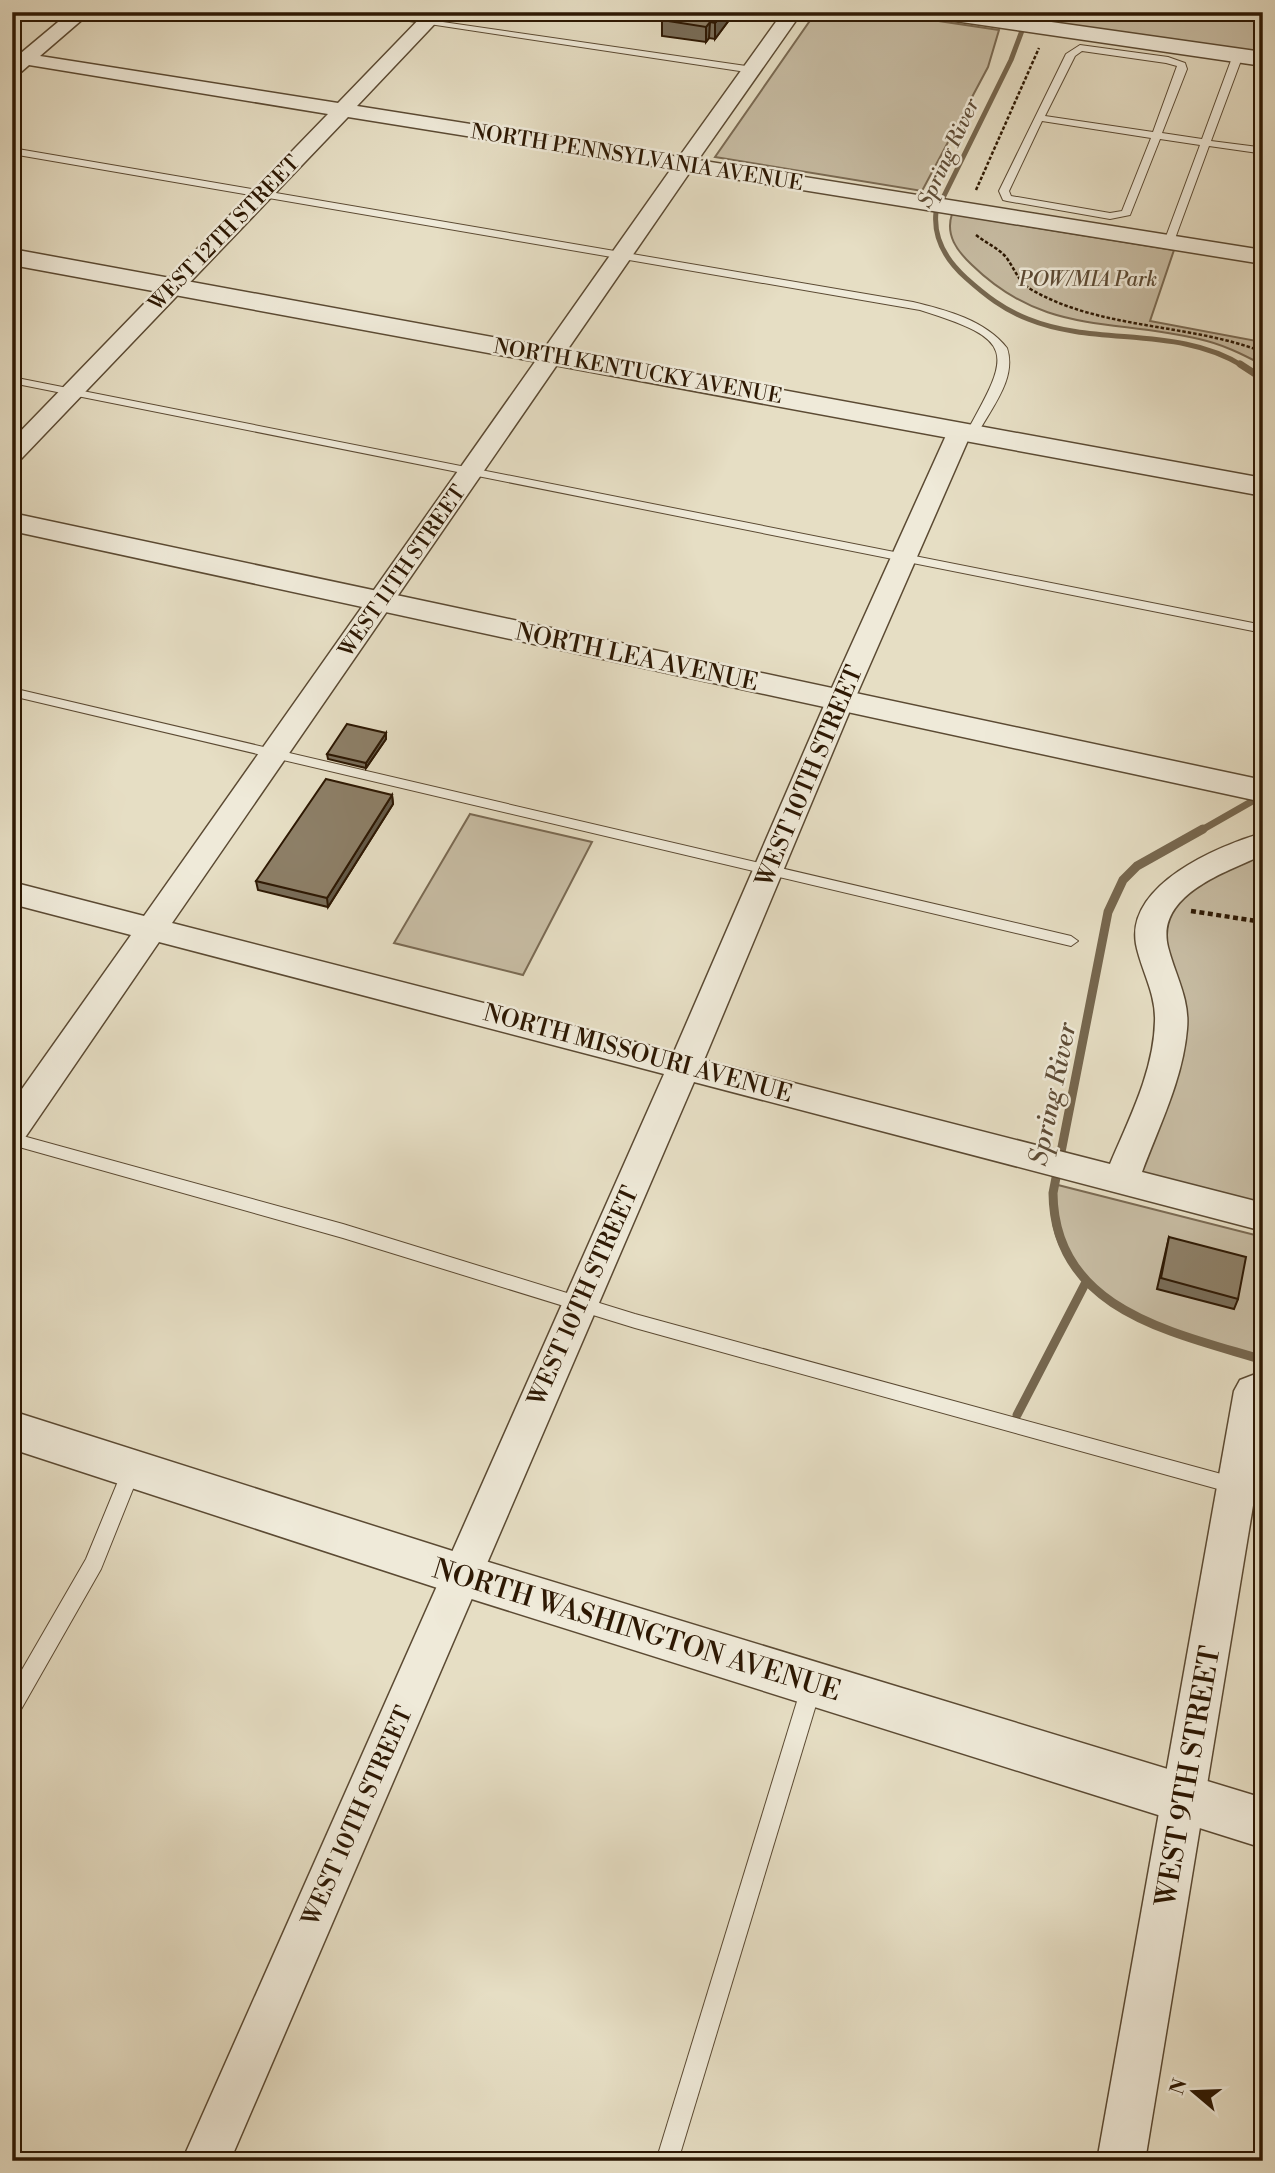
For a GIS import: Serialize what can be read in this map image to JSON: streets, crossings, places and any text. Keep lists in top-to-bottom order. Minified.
{"streets":{"street":["NORTH PENNSYLVANIA AVENUE","WEST 12TH STREET","NORTH KENTUCKY AVENUE","WEST 11TH STREET","NORTH LEA AVENUE","WEST 10TH STREET","NORTH MISSOURI AVENUE","NORTH WASHINGTON AVENUE","WEST 9TH STREET"]},"crossings":[["NORTH PENNSYLVANIA AVENUE","WEST 12TH STREET"],["NORTH PENNSYLVANIA AVENUE","WEST 11TH STREET"],["WEST 12TH STREET","NORTH KENTUCKY AVENUE"],["NORTH KENTUCKY AVENUE","WEST 11TH STREET"],["NORTH KENTUCKY AVENUE","WEST 10TH STREET"],["WEST 11TH STREET","NORTH LEA AVENUE"],["WEST 11TH STREET","NORTH MISSOURI AVENUE"],["NORTH LEA AVENUE","WEST 10TH STREET"],["WEST 10TH STREET","NORTH MISSOURI AVENUE"],["WEST 10TH STREET","NORTH WASHINGTON AVENUE"],["NORTH WASHINGTON AVENUE","WEST 9TH STREET"]],"water":["Spring River"],"parks":["POW/MIA Park"],"north":"left"}
